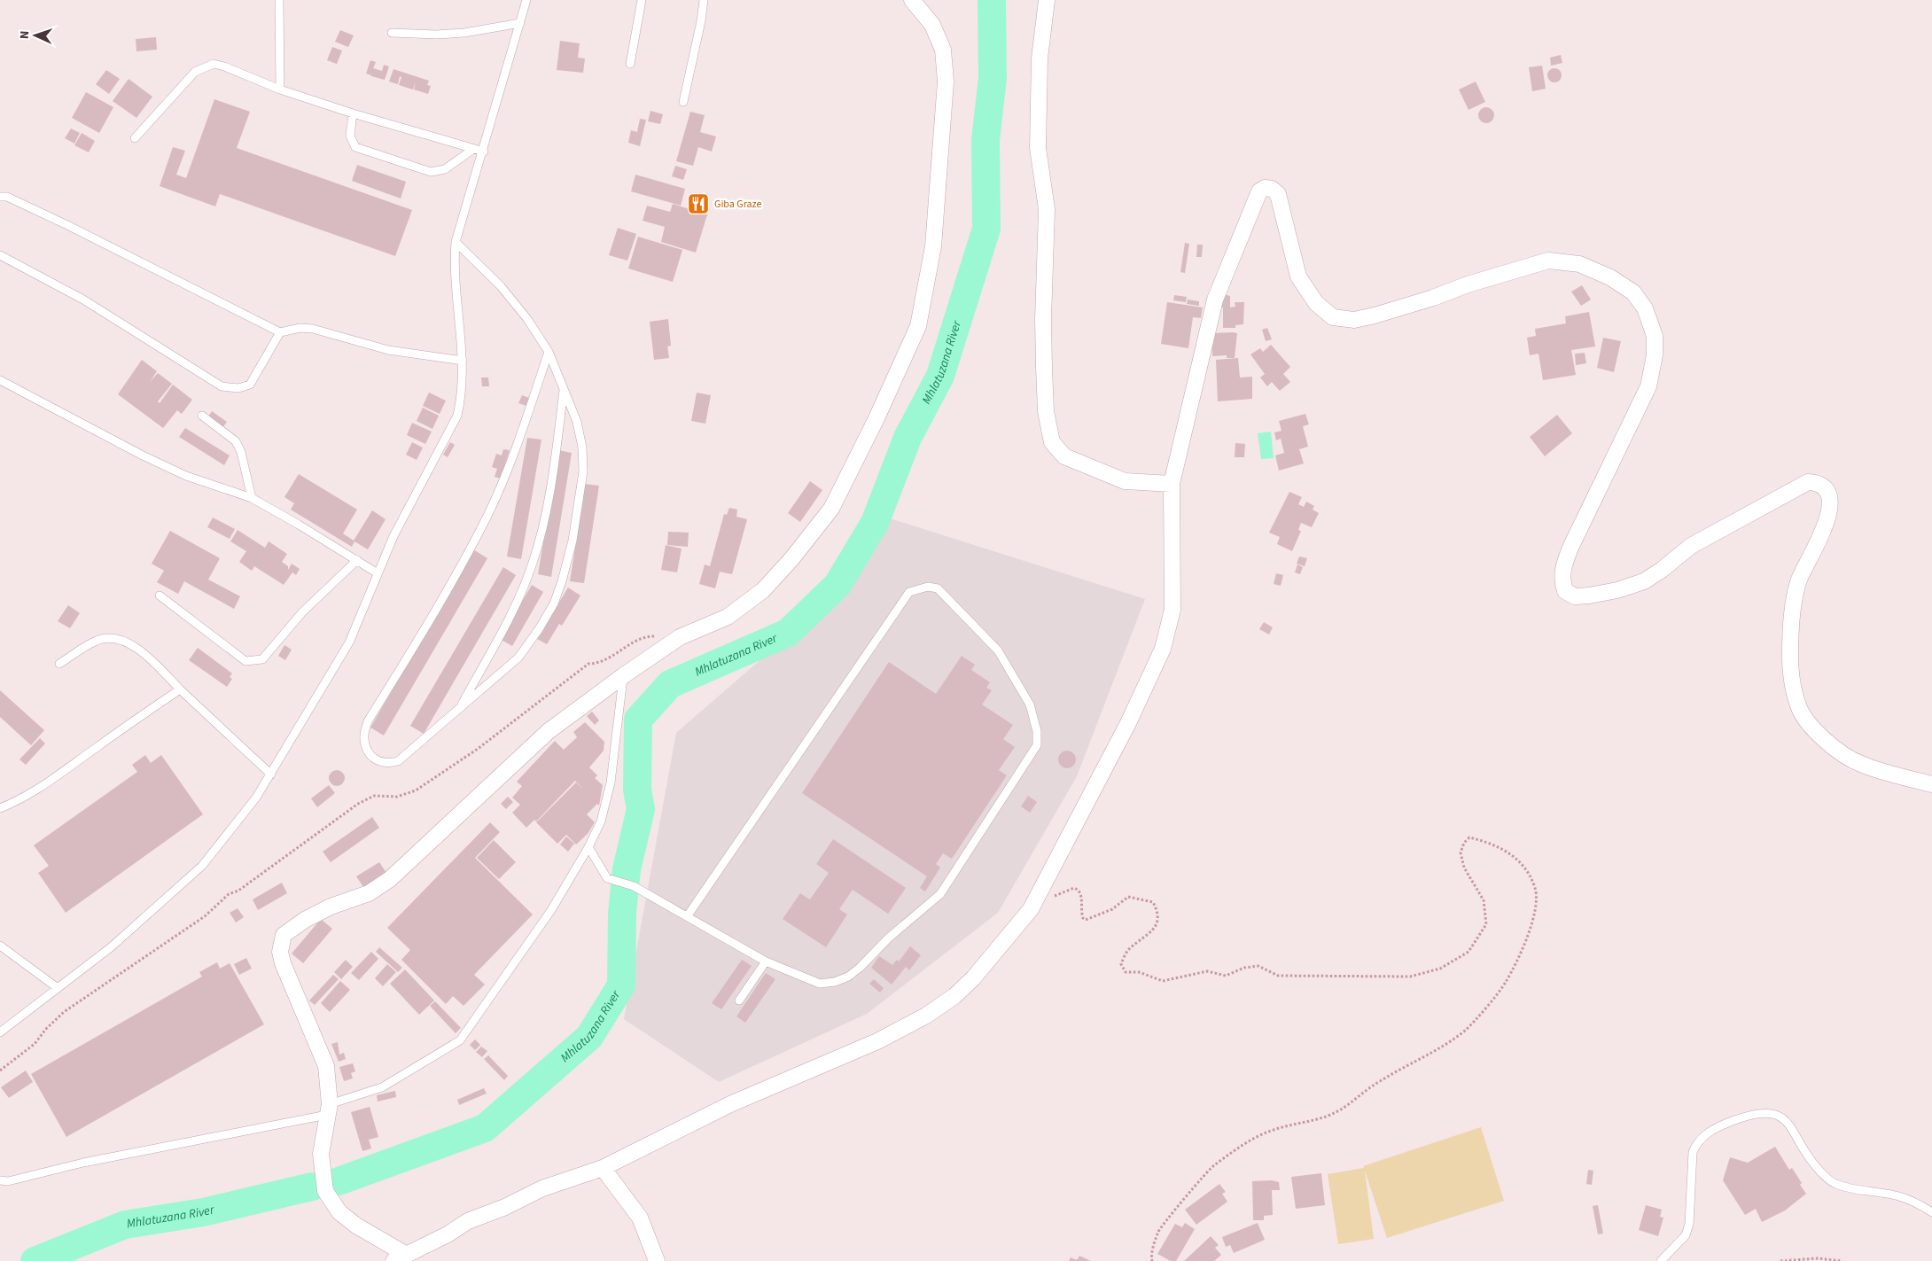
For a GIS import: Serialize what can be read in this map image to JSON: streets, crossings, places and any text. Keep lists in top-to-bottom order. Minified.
{"water":["Mhlatuzana River"],"places":{"restaurant":["Giba Graze"]},"north":"left"}
